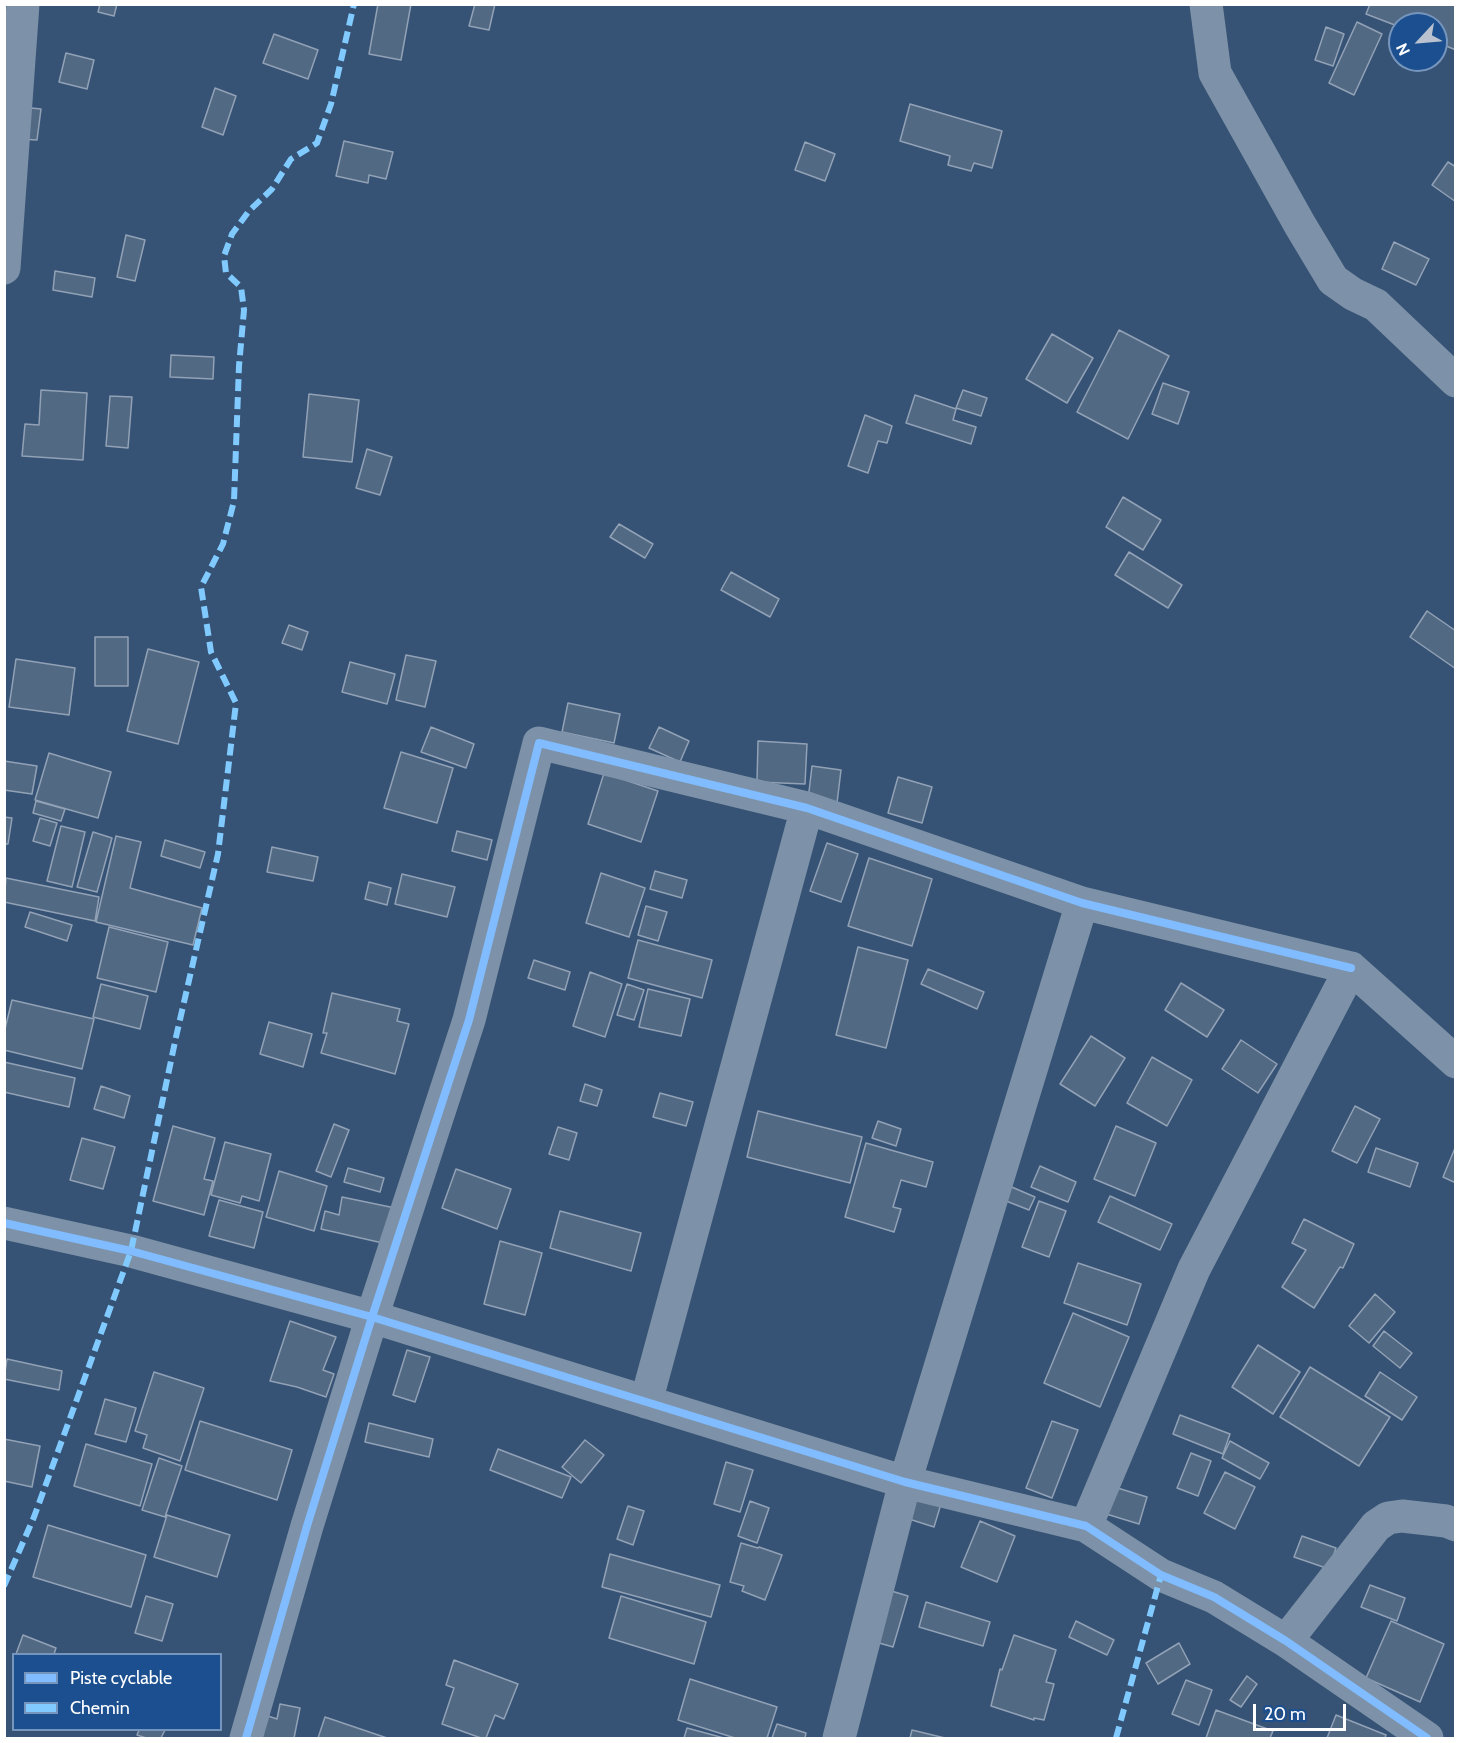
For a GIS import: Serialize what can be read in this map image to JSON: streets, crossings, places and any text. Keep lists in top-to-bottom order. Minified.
{"legend":["Piste cyclable","Chemin"],"scale_bar":"20 m","north":"bottom left"}
